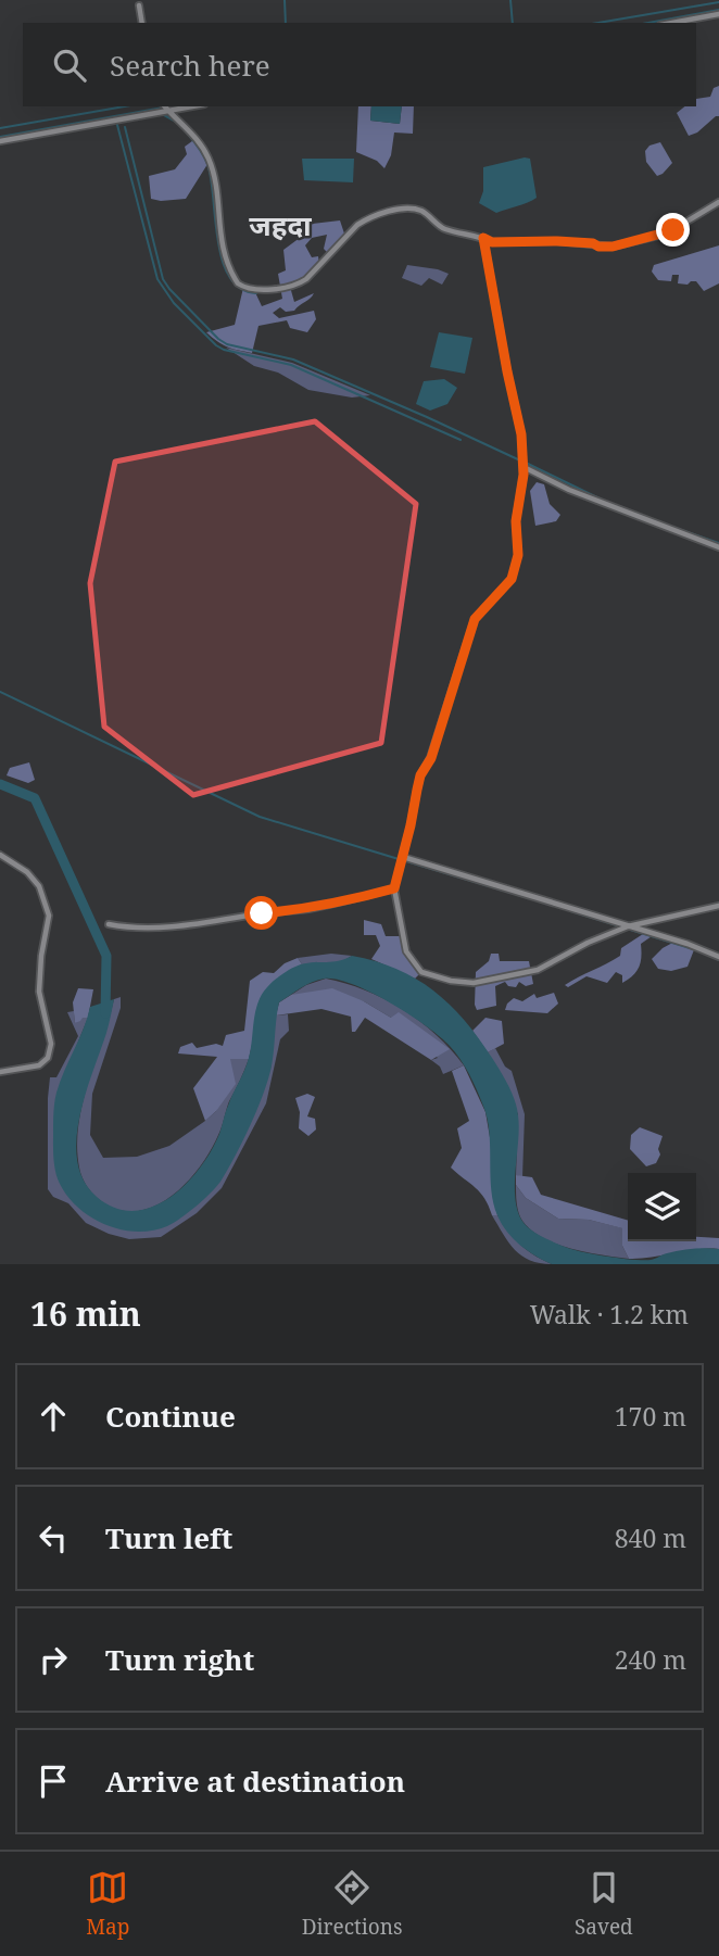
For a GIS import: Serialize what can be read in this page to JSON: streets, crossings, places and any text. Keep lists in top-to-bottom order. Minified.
{"districts":["जहदा"],"page":{"search":"Search here","heading":["16 min","Walk · 1.2 km"],"list":[["Continue","170 m"],["Turn left","840 m"],["Turn right","240 m"],"Arrive at destination"],"nav":["Map","Directions","Saved"]}}
